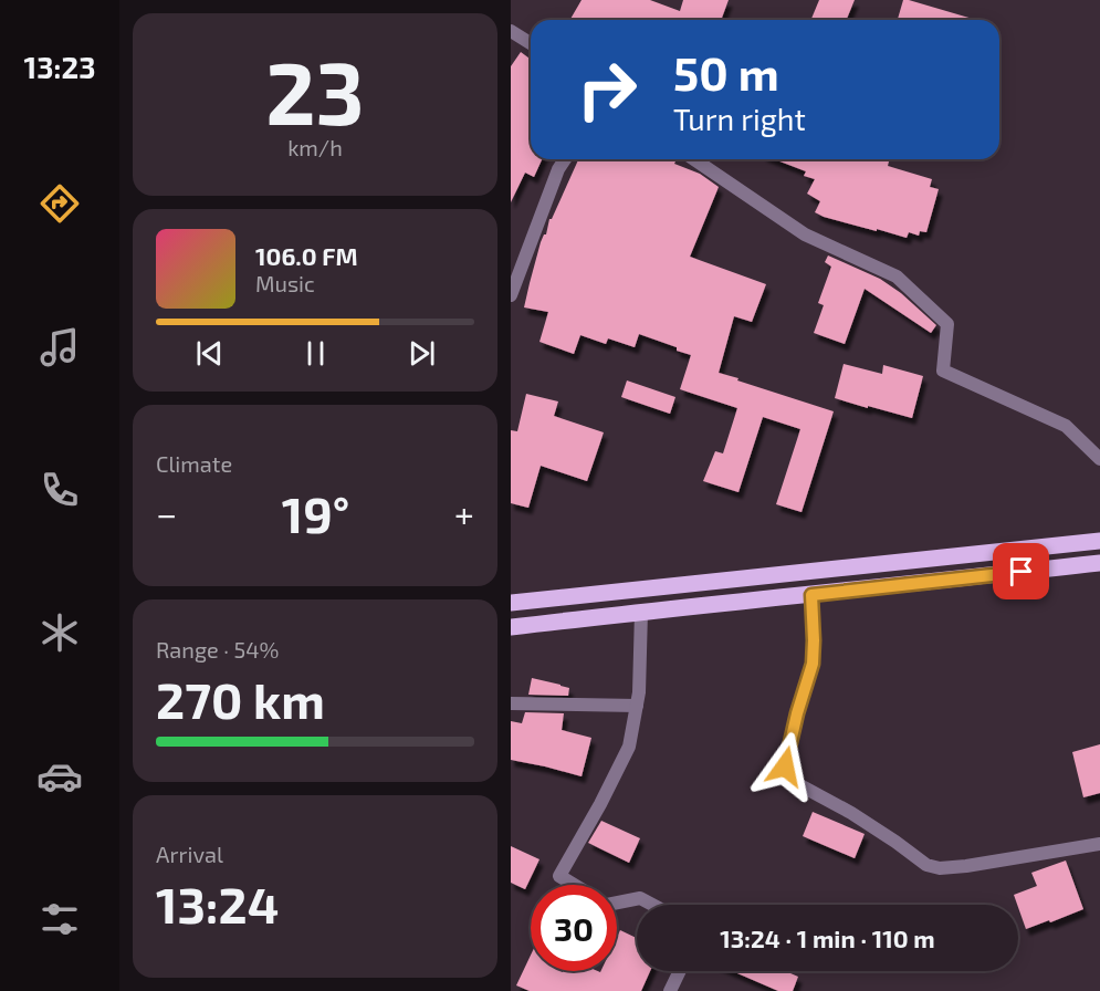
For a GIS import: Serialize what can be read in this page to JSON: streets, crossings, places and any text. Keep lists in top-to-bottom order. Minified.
{"page":{"tabs":"13:23","tile":[["23","km/h"],"Climate",["Range · 54%","270 km"],["Arrival","13:24"]],"turn":["50 m","Turn right"],"song":["106.0 FM","Music"],"heat":["−","19°","+"],"limit":"30","trip":"13:24 · 1 min · 110 m"}}
